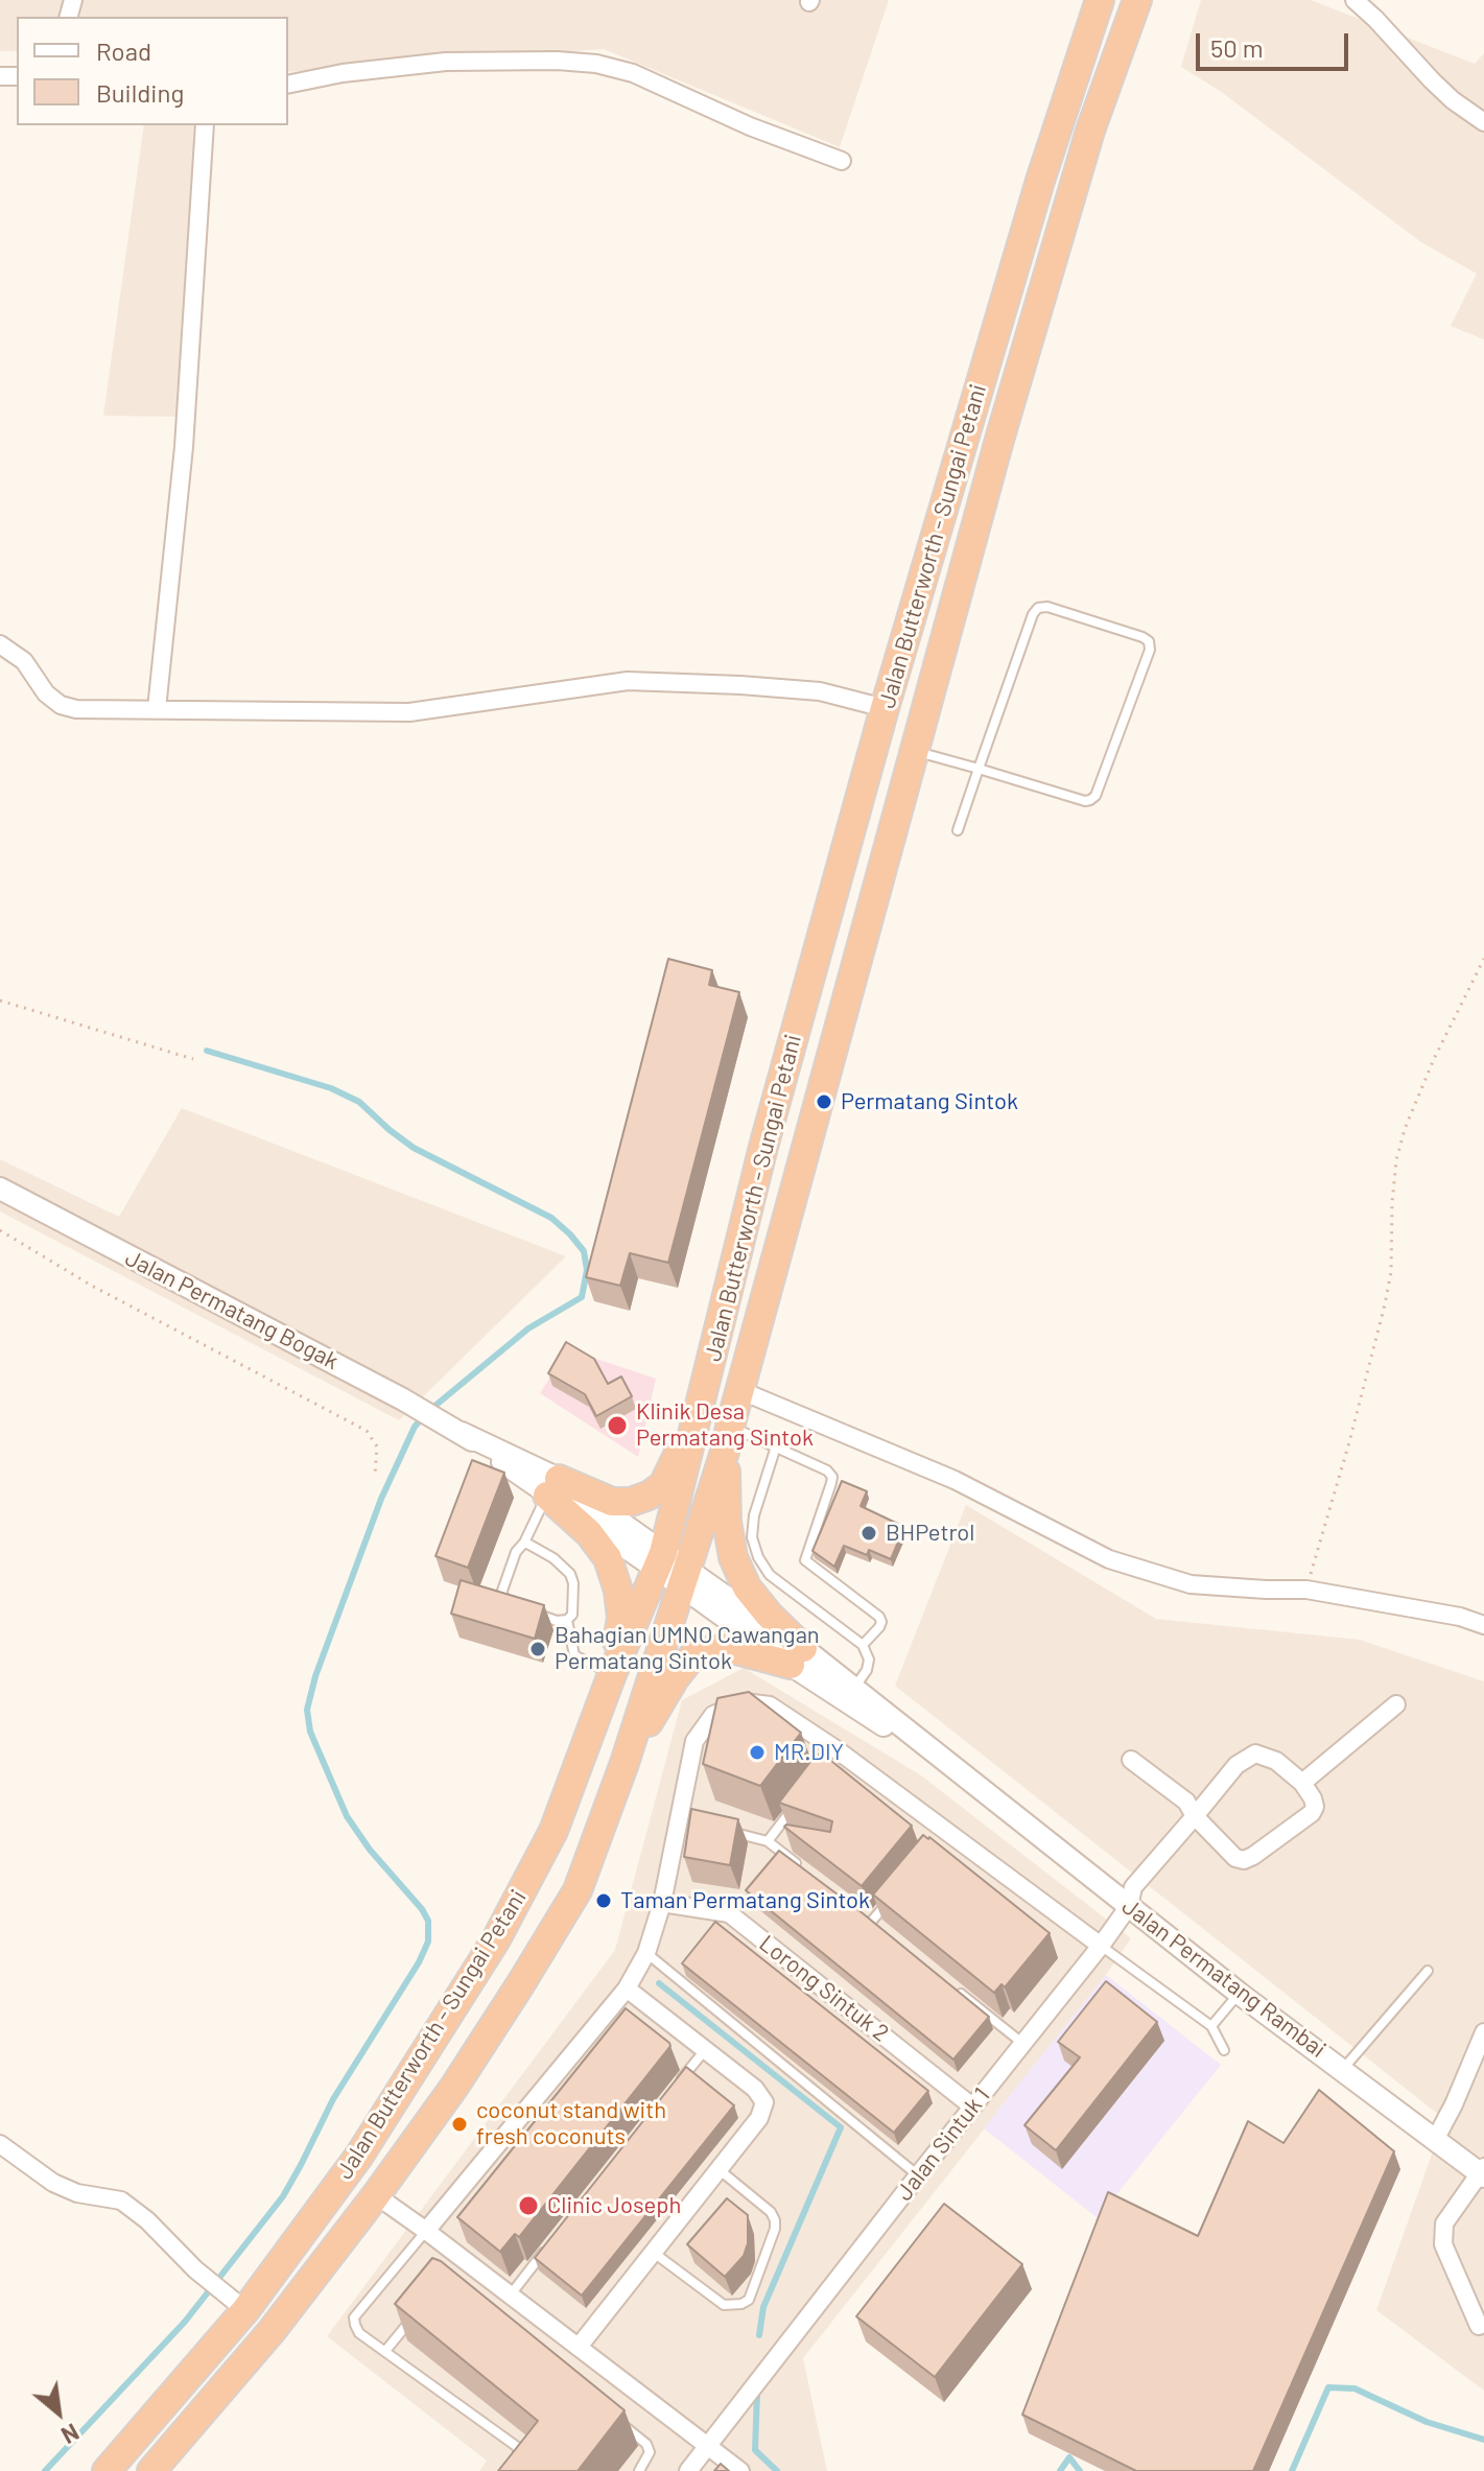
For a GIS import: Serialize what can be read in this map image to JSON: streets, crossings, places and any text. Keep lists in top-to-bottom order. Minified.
{"streets":{"highway":["Jalan Butterworth - Sungai Petani"],"street":["Jalan Permatang Bogak","Jalan Permatang Rambai","Lorong Sintuk 2","Jalan Sintuk 1"]},"crossings":[["Jalan Butterworth - Sungai Petani","Jalan Permatang Bogak"],["Jalan Butterworth - Sungai Petani","Jalan Permatang Rambai"],["Jalan Permatang Bogak","Jalan Permatang Rambai"],["Jalan Permatang Rambai","Jalan Sintuk 1"],["Lorong Sintuk 2","Jalan Sintuk 1"]],"places":["Permatang Sintok","Klinik Desa Permatang Sintok","BHPetrol","Bahagian UMNO Cawangan Permatang Sintok","MR.DIY","Taman Permatang Sintok","coconut stand with fresh coconuts","Clinic Joseph"],"legend":["Road","Building"],"scale_bar":"50 m","north":"bottom right"}
